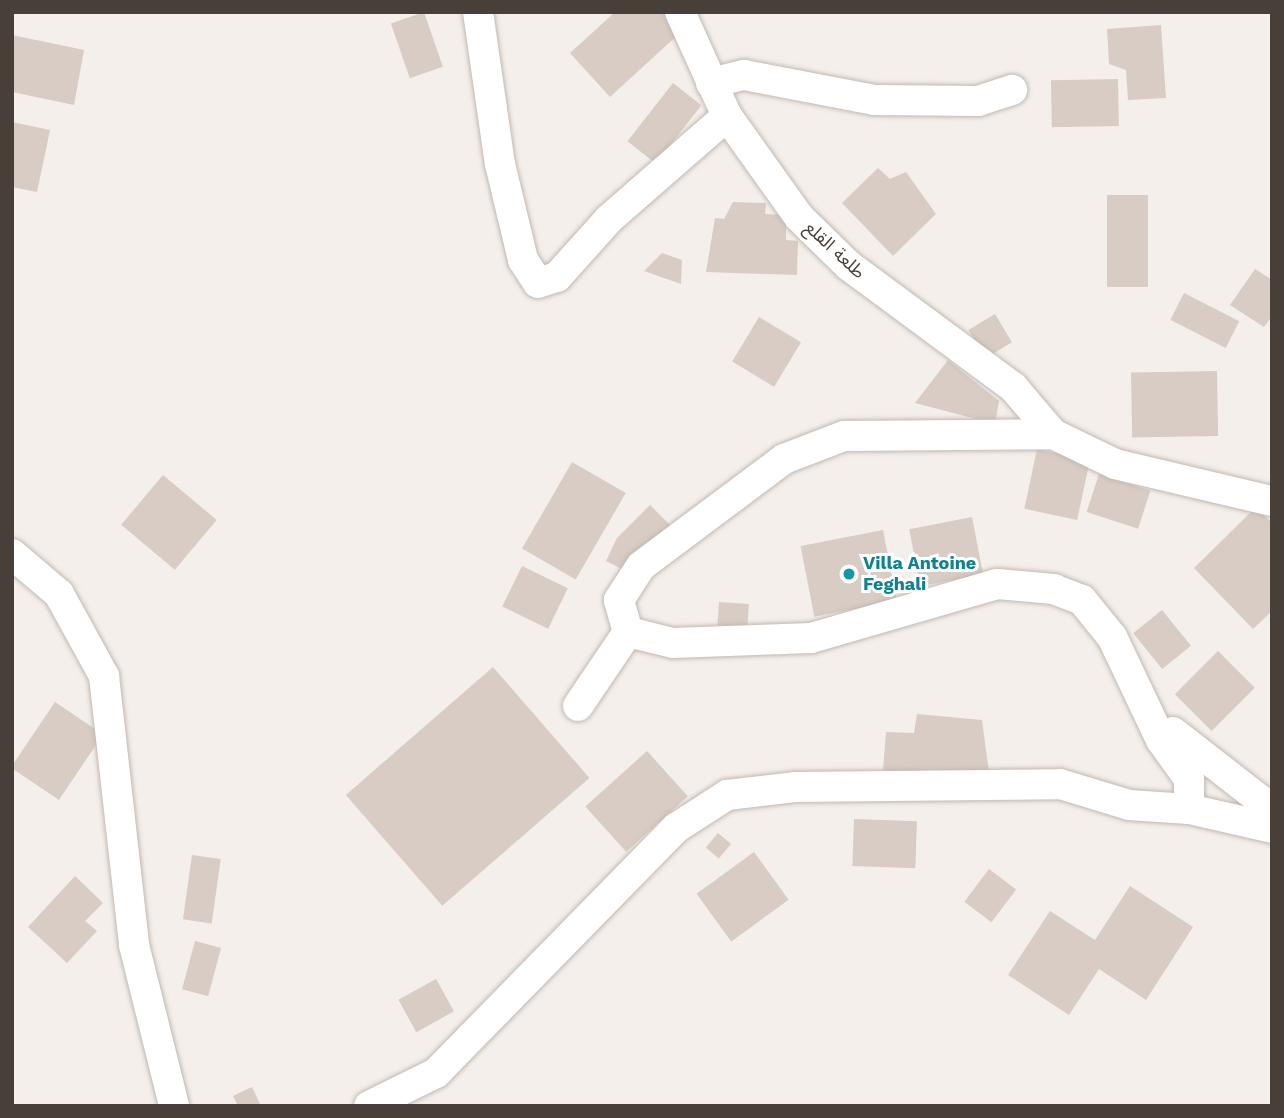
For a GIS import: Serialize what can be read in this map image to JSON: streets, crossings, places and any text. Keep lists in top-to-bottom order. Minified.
{"streets":{"street":["طلعة القلع"]},"places":["Villa Antoine Feghali"]}
